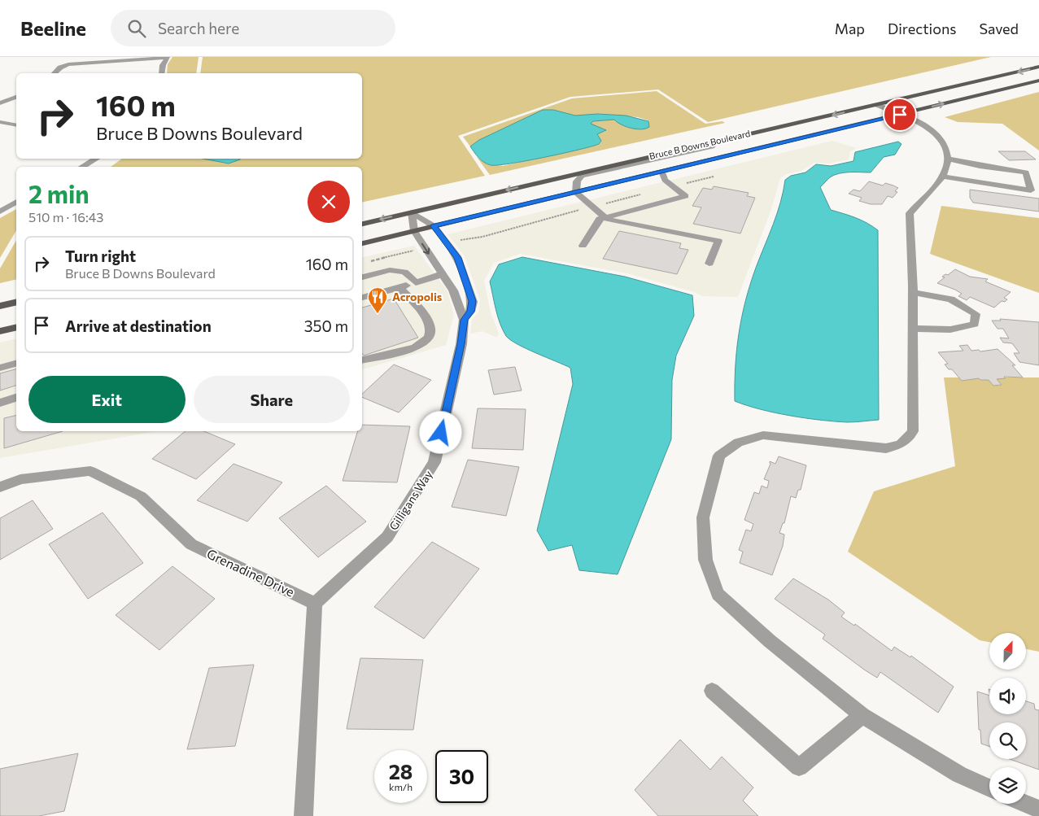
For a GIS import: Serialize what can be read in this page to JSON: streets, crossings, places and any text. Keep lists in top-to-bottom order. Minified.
{"streets":{"main road":["Bruce B Downs Boulevard"],"street":["Gilligans Way","Grenadine Drive"]},"crossings":[["Bruce B Downs Boulevard","Gilligans Way"],["Gilligans Way","Grenadine Drive"]],"places":{"restaurant":["Acropolis"]},"north":"top","page":{"header":"Beeline","search":"Search here","nav":["Map","Directions","Saved"],"turn":["160 m","Bruce B Downs Boulevard"],"heading":["2 min","510 m · 16:43"],"list":[{"name":"Turn right","note":"Bruce B Downs Boulevard","value":"160 m"},{"name":"Arrive at destination","value":"350 m"}],"buttons":["Exit","Share"],"speed":"28 km/h","limit":"30"}}
